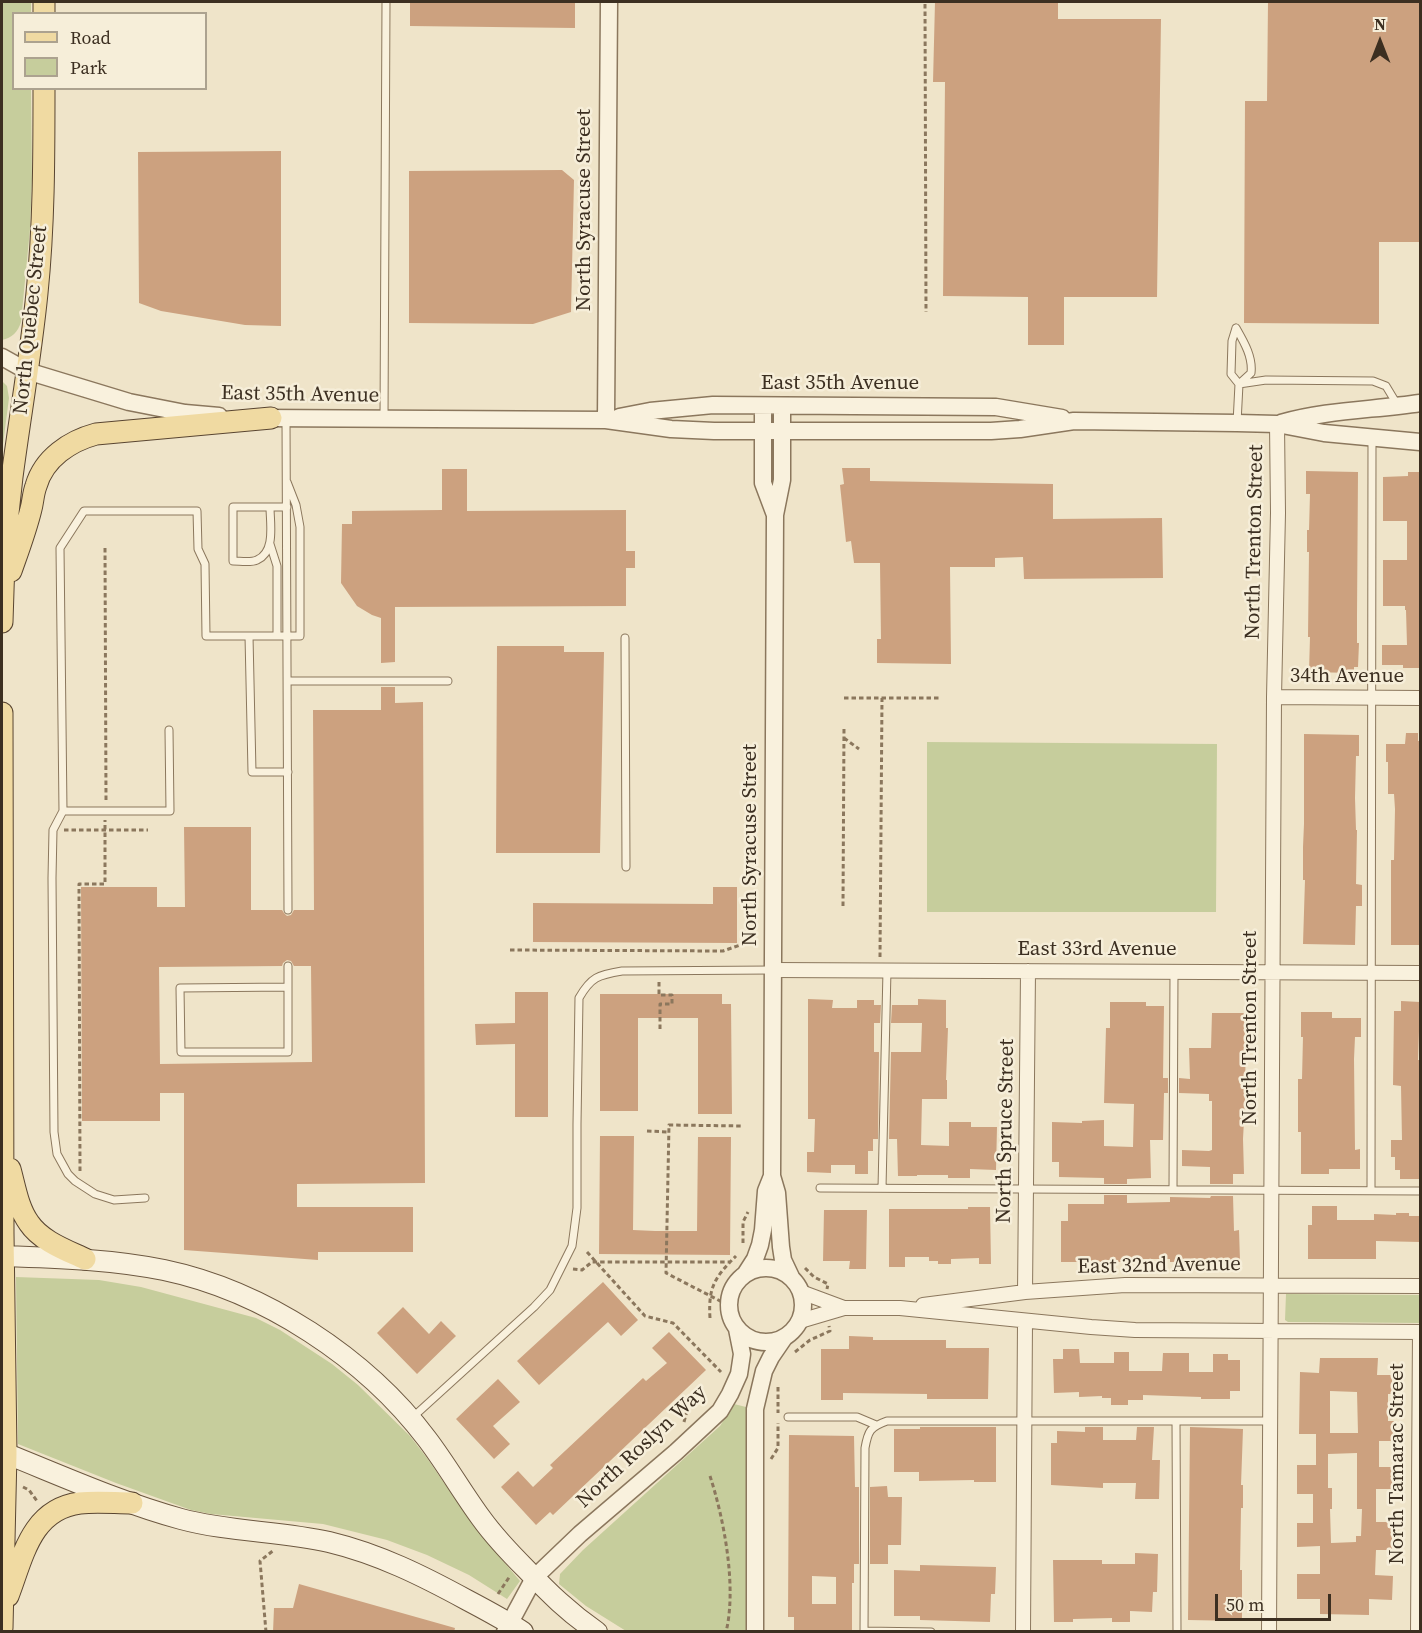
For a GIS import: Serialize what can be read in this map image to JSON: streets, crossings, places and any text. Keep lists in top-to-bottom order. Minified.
{"streets":{"main road":["North Quebec Street"],"street":["North Syracuse Street","East 35th Avenue","North Trenton Street","34th Avenue","East 33rd Avenue","North Spruce Street","East 32nd Avenue","North Roslyn Way","North Tamarac Street"]},"crossings":[["North Syracuse Street","East 35th Avenue"],["North Syracuse Street","East 33rd Avenue"],["North Syracuse Street","East 32nd Avenue"],["North Syracuse Street","North Roslyn Way"],["North Quebec Street","East 35th Avenue"],["East 35th Avenue","North Trenton Street"],["North Trenton Street","34th Avenue"],["North Trenton Street","East 33rd Avenue"],["North Trenton Street","East 32nd Avenue"],["East 33rd Avenue","North Spruce Street"],["North Spruce Street","East 32nd Avenue"],["East 32nd Avenue","North Roslyn Way"],["East 32nd Avenue","North Tamarac Street"]],"legend":["Road","Park"],"scale_bar":"50 m","north":"top"}
